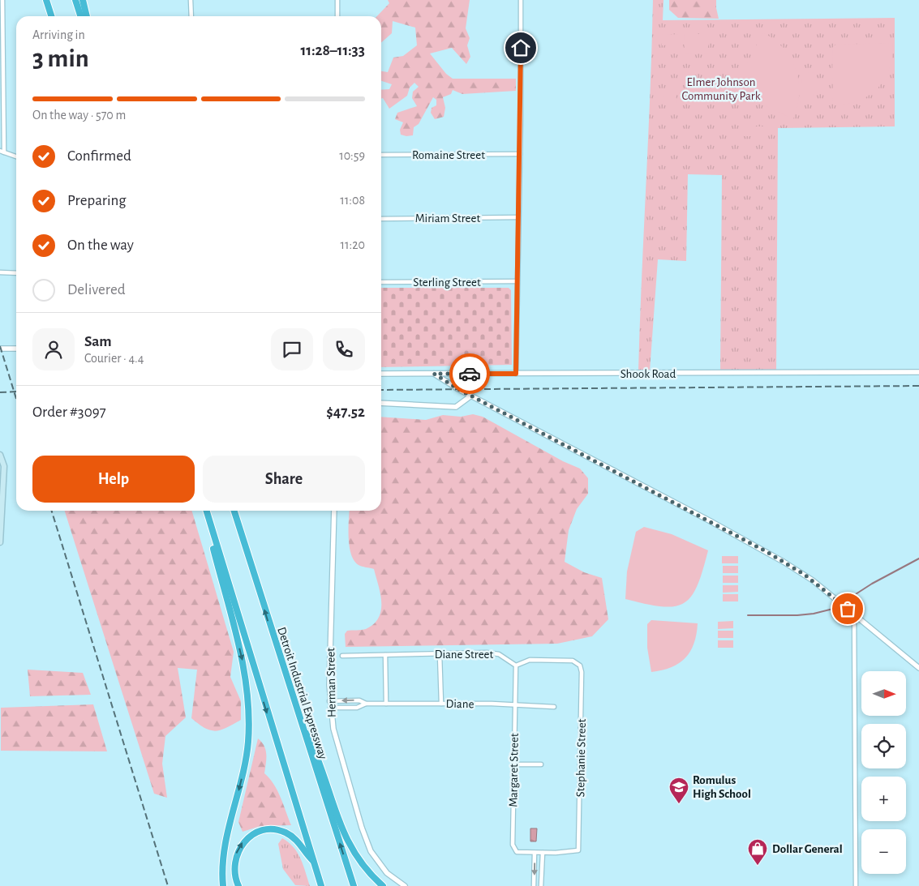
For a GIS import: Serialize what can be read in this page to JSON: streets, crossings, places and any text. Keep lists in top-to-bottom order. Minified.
{"streets":{"highway":["Detroit Industrial Expressway"],"street":["Romaine Street","Miriam Street","Sterling Street","Shook Road","Diane Street","Herman Street","Diane","Stephanie Street","Margaret Street"]},"crossings":[["Diane Street","Stephanie Street"],["Diane Street","Margaret Street"],["Herman Street","Diane"],["Diane","Margaret Street"],["Stephanie Street","Margaret Street"]],"parks":["Elmer Johnson Community Park"],"places":{"school or university":["Romulus High School"],"shop":["Dollar General"]},"north":"right","page":{"heading":["3 min","Arriving in","11:28–11:33"],"panel":["Sam","Courier · 4.4","Order #3097","$47.52"],"bar":"On the way · 570 m","list":[["Confirmed","10:59"],["Preparing","11:08"],["On the way","11:20"],"Delivered"],"buttons":["Help","Share"],"map_buttons":["+","−"]}}
